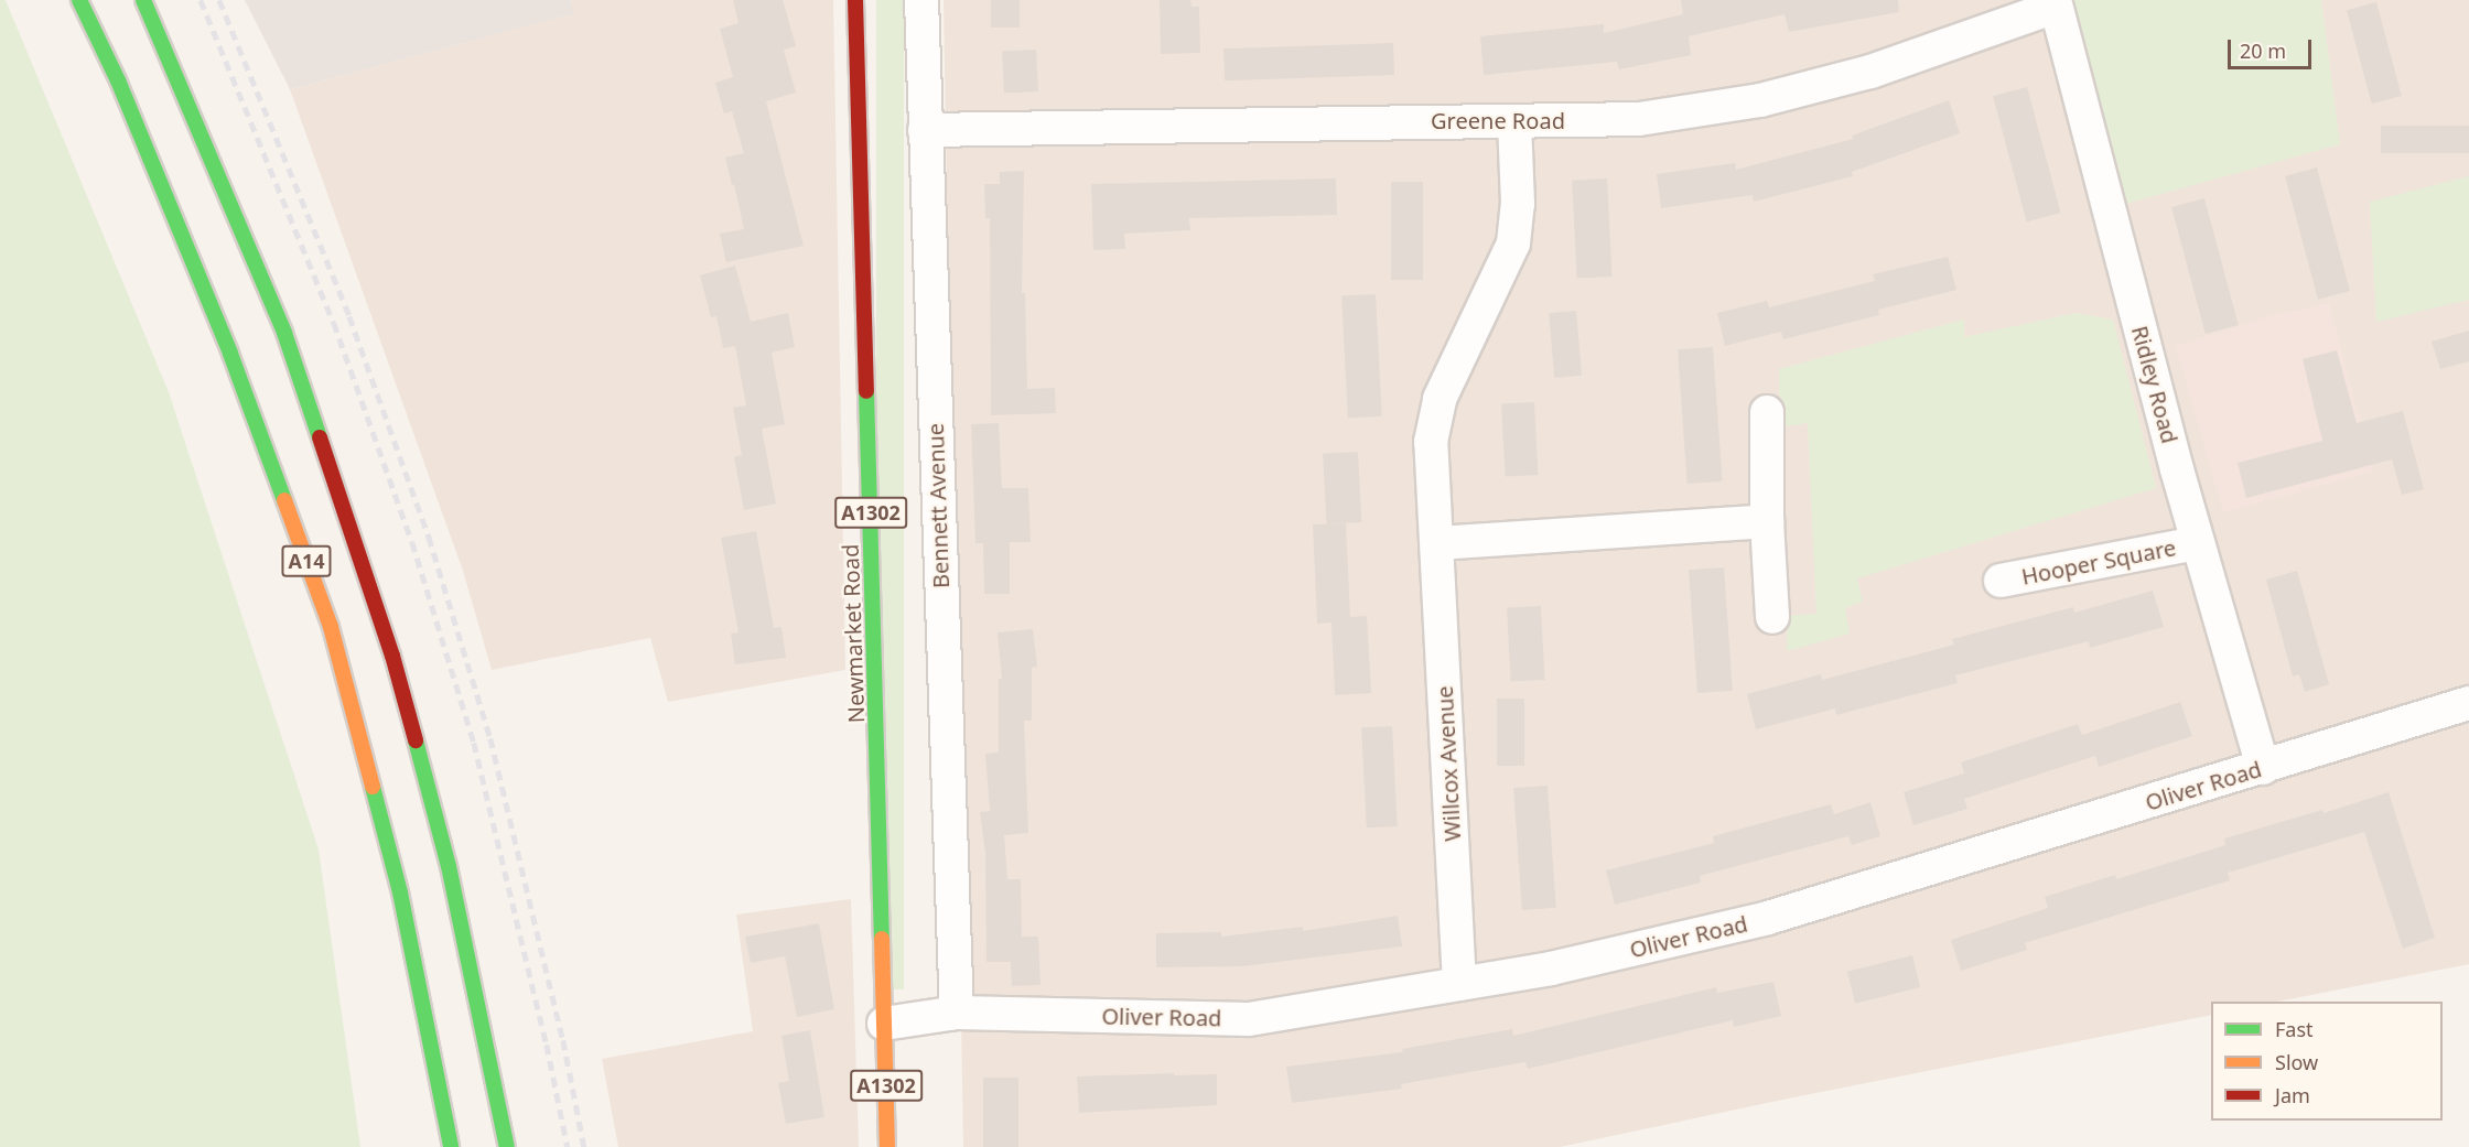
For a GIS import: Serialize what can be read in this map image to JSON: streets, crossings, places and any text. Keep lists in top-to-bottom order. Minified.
{"streets":{"main road":["A1302","A14","Newmarket Road"],"street":["Greene Road","Ridley Road","Bennett Avenue","Hooper Square","Willcox Avenue","Oliver Road"]},"crossings":[["Greene Road","Ridley Road"],["Greene Road","Bennett Avenue"],["Greene Road","Willcox Avenue"],["Ridley Road","Hooper Square"],["Ridley Road","Oliver Road"],["Bennett Avenue","Oliver Road"],["Newmarket Road","Oliver Road"],["Willcox Avenue","Oliver Road"]],"legend":["Fast","Slow","Jam"],"scale_bar":"20 m"}
